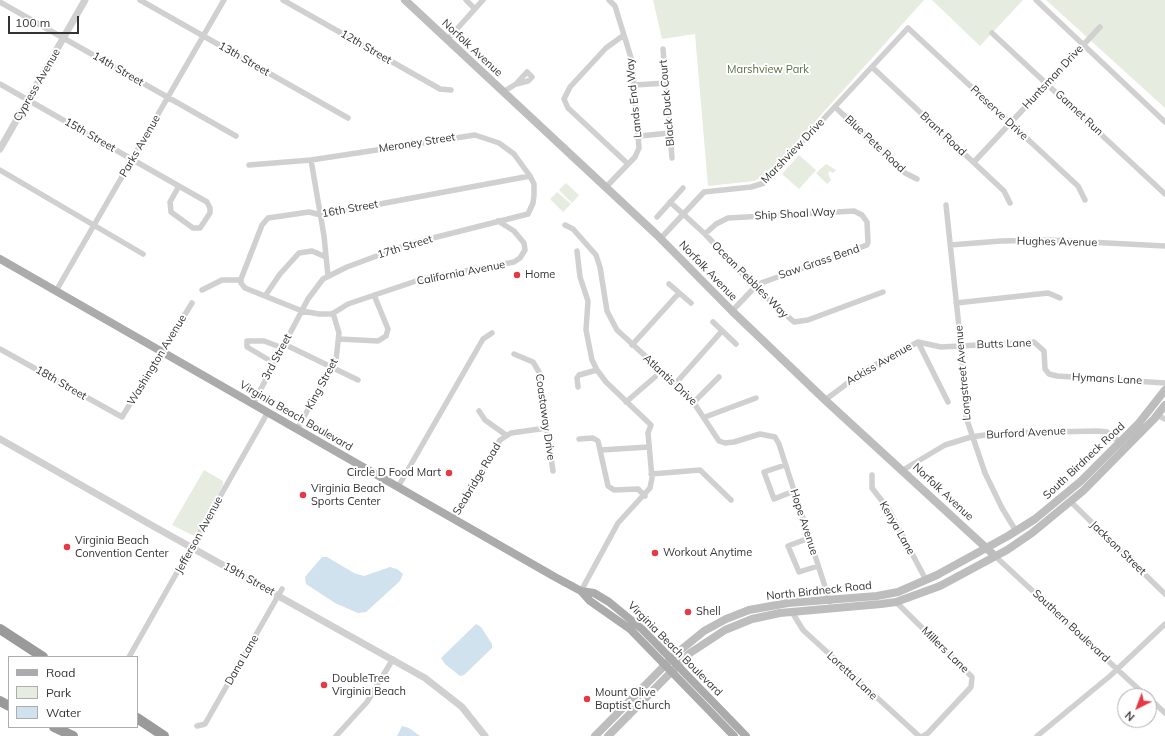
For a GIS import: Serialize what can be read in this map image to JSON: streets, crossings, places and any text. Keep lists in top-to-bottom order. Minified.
{"streets":{"main road":["Norfolk Avenue","Virginia Beach Boulevard","South Birdneck Road","North Birdneck Road"],"street":["12th Street","13th Street","14th Street","Huntsman Drive","Cypress Avenue","Lands End Way","Black Duck Court","Preserve Drive","Gannet Run","Brant Road","15th Street","Meroney Street","Blue Pete Road","Parks Avenue","Marshview Drive","16th Street","Ship Shoal Way","Hughes Avenue","17th Street","Saw Grass Bend","California Avenue","Ocean Pebbles Way","Butts Lane","3rd Street","Washington Avenue","Ackiss Avenue","Longstreet Avenue","Hymans Lane","Atlantis Drive","18th Street","King Street","Coastaway Drive","Burford Avenue","Seabridge Road","Hope Avenue","Kenya Lane","Jefferson Avenue","Jackson Street","19th Street","Southern Boulevard","Millers Lane","Dana Lane","Loretta Lane"]},"crossings":[["Norfolk Avenue","Lands End Way"],["Norfolk Avenue","Marshview Drive"],["Norfolk Avenue","Saw Grass Bend"],["Norfolk Avenue","Ackiss Avenue"],["Norfolk Avenue","Burford Avenue"],["Norfolk Avenue","South Birdneck Road"],["Norfolk Avenue","North Birdneck Road"],["Norfolk Avenue","Southern Boulevard"],["13th Street","Parks Avenue"],["14th Street","Cypress Avenue"],["14th Street","Parks Avenue"],["Huntsman Drive","Preserve Drive"],["Huntsman Drive","Gannet Run"],["Huntsman Drive","Brant Road"],["Cypress Avenue","15th Street"],["Preserve Drive","Marshview Drive"],["Brant Road","Marshview Drive"],["15th Street","Parks Avenue"],["Meroney Street","16th Street"],["Meroney Street","17th Street"],["Blue Pete Road","Marshview Drive"],["Parks Avenue","Virginia Beach Boulevard"],["Marshview Drive","Ocean Pebbles Way"],["Ship Shoal Way","Saw Grass Bend"],["Ship Shoal Way","Ocean Pebbles Way"],["Hughes Avenue","Longstreet Avenue"],["17th Street","California Avenue"],["17th Street","3rd Street"],["Saw Grass Bend","Ocean Pebbles Way"],["California Avenue","King Street"],["Butts Lane","Ackiss Avenue"],["Butts Lane","Longstreet Avenue"],["Butts Lane","Hymans Lane"],["3rd Street","Virginia Beach Boulevard"],["Washington Avenue","18th Street"],["Washington Avenue","Virginia Beach Boulevard"],["Ackiss Avenue","Longstreet Avenue"],["Longstreet Avenue","Burford Avenue"],["Longstreet Avenue","South Birdneck Road"],["Atlantis Drive","Hope Avenue"],["King Street","Virginia Beach Boulevard"],["Virginia Beach Boulevard","Seabridge Road"],["Virginia Beach Boulevard","Jefferson Avenue"],["Virginia Beach Boulevard","North Birdneck Road"],["Coastaway Drive","Seabridge Road"],["Burford Avenue","South Birdneck Road"],["South Birdneck Road","Jackson Street"],["South Birdneck Road","North Birdneck Road"],["South Birdneck Road","Southern Boulevard"],["Hope Avenue","North Birdneck Road"],["Kenya Lane","North Birdneck Road"],["Jefferson Avenue","19th Street"],["19th Street","Dana Lane"],["North Birdneck Road","Southern Boulevard"],["North Birdneck Road","Millers Lane"],["North Birdneck Road","Loretta Lane"]],"parks":["Marshview Park"],"places":["Home","Circle D Food Mart","Virginia Beach Sports Center","Virginia Beach Convention Center","Workout Anytime","Shell","DoubleTree Virginia Beach","Mount Olive Baptist Church"],"legend":["Road","Park","Water"],"scale_bar":"100 m","north":"bottom left"}
